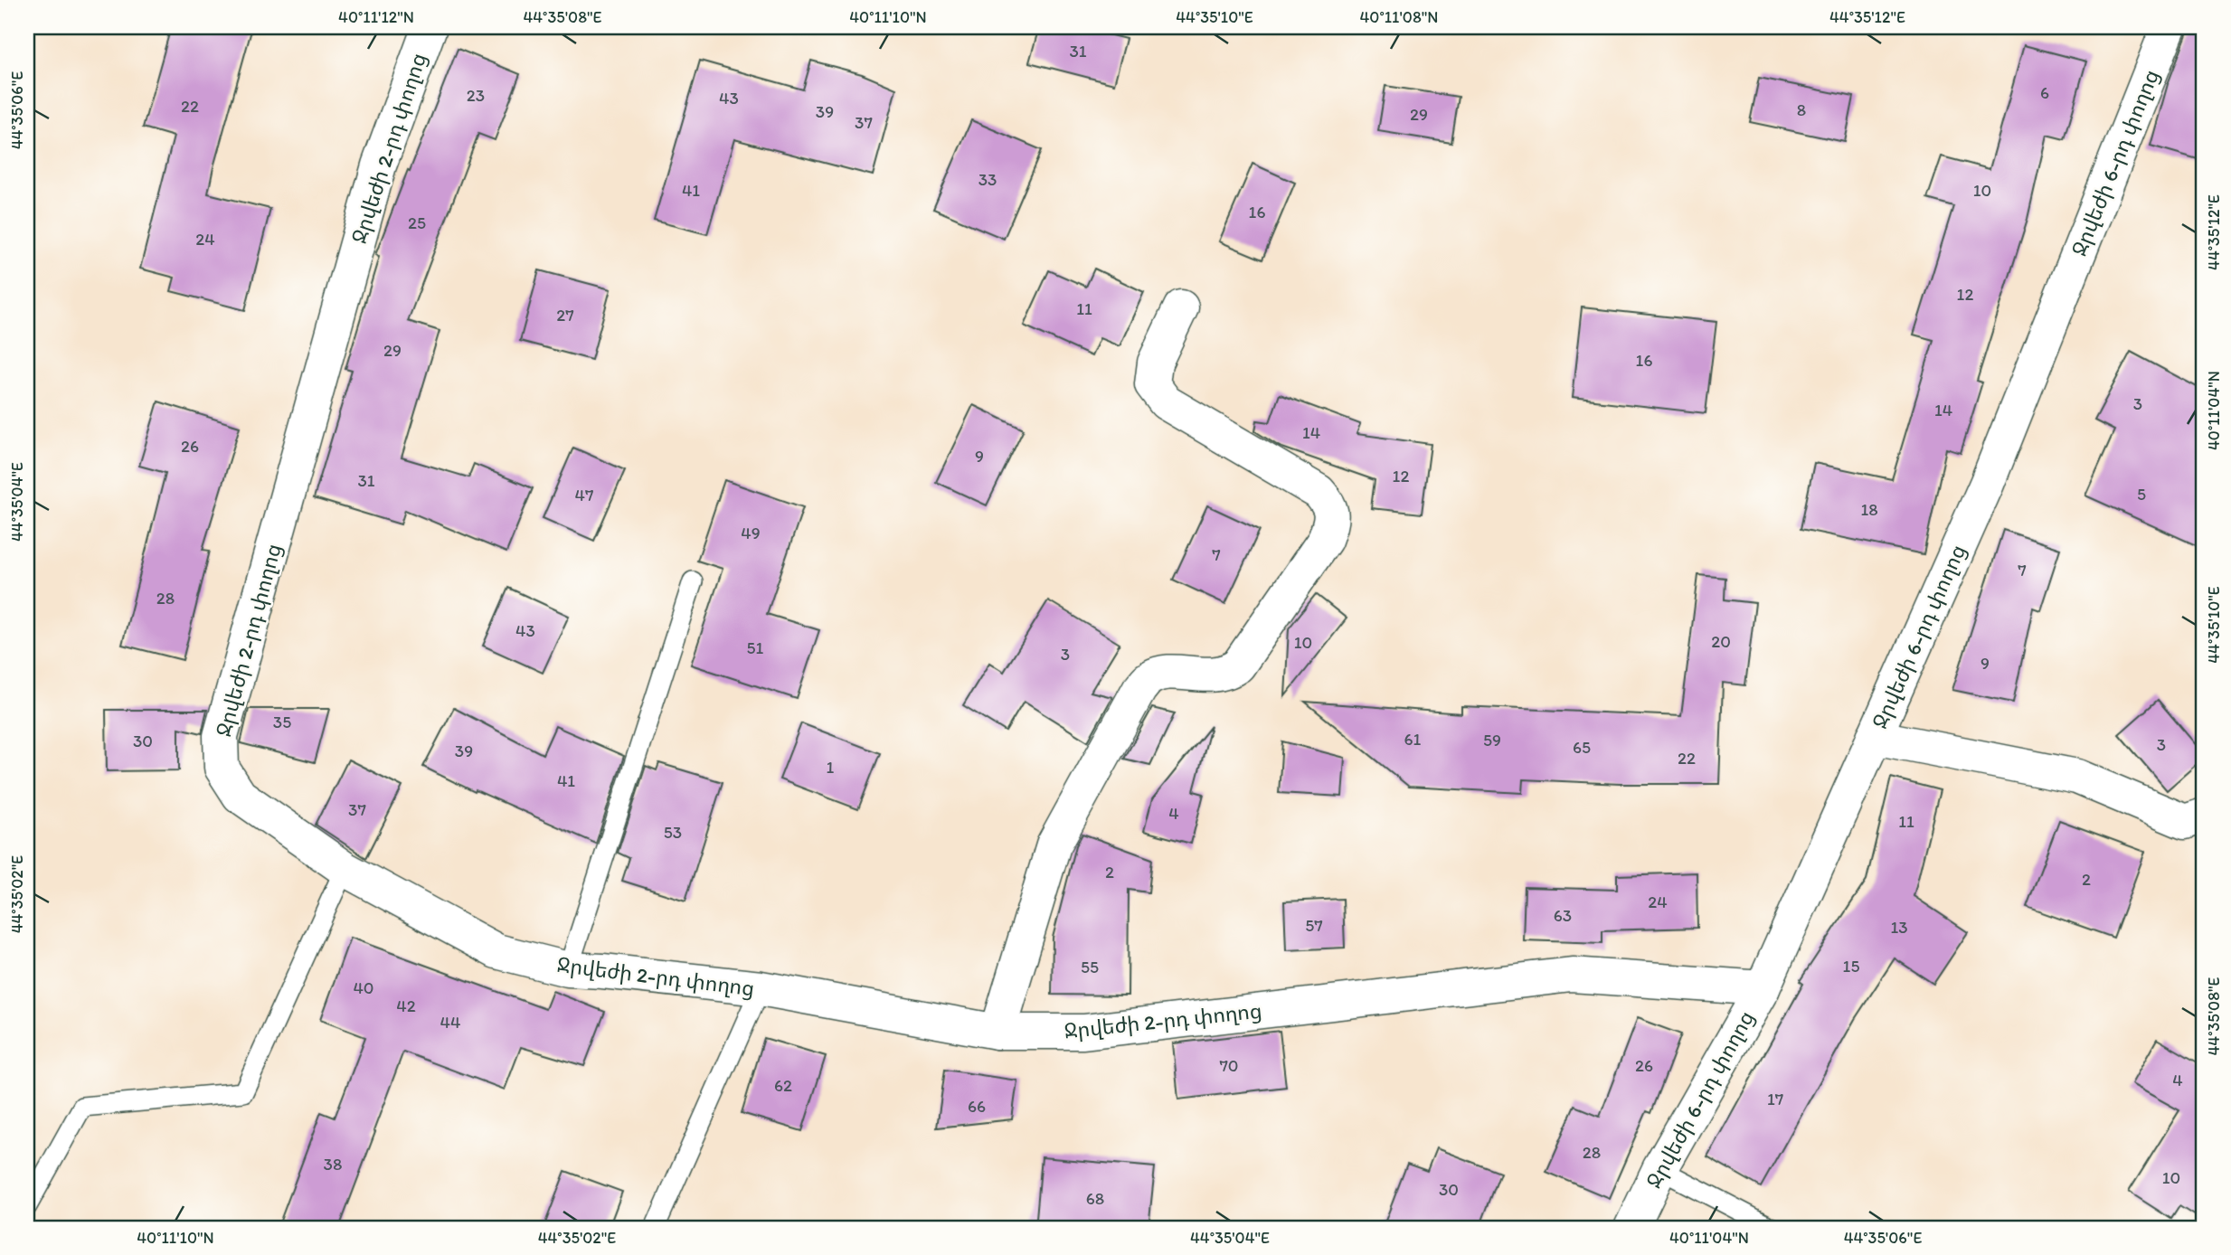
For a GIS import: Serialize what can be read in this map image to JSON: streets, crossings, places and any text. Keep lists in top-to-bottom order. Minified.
{"streets":{"street":["Ջրվեժի 2-րդ փողոց","Ջրվեժի 6-րդ փողոց"]},"crossings":[["Ջրվեժի 2-րդ փողոց","Ջրվեժի 6-րդ փողոց"]],"house_numbers":["31","6","23","43","22","8","39","29","37","33","41","10","16","25","24","12","11","27","29","16","3","14","14","26","9","12","31","5","47","18","49","7","7","28","43","20","10","51","3","9","35","61","59","30","3","65","39","22","1","41","37","4","11","53","2","2","24","63","57","13","15","55","40","42","44","70","26","4","62","17","66","28","38","10","30","68"],"coordinates":["40°11'12\"N","44°35'08\"E","40°11'10\"N","44°35'10\"E","40°11'08\"N","44°35'12\"E","44°35'06\"E","40°11'04\"N","44°35'04\"E","44°35'02\"E"]}
